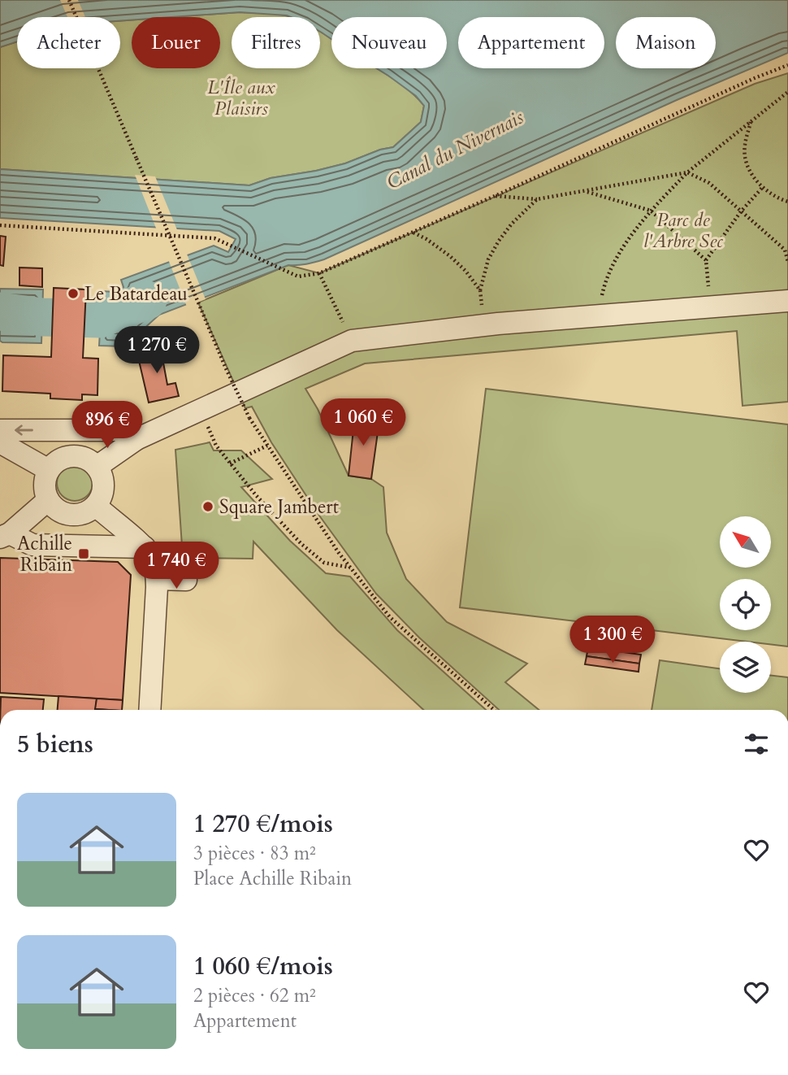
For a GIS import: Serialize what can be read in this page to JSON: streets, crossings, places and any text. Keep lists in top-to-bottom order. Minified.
{"water":["Canal du Nivernais"],"parks":["L'Île aux Plaisirs","Parc de l'Arbre Sec"],"places":{"other":["Le Batardeau","Square Jambert"],"transit":["Achille Ribain"]},"north":"top left","page":{"chip":["Acheter","Louer","Filtres","Nouveau","Appartement","Maison"],"price":["1 270 €","1 060 €","896 €","1 740 €","1 300 €"],"heading":"5 biens","list":[{"name":"1 270 €/mois","note":"3 pièces · 83 m² · Place Achille Ribain"},{"name":"1 060 €/mois","note":"2 pièces · 62 m² · Appartement"}]}}
